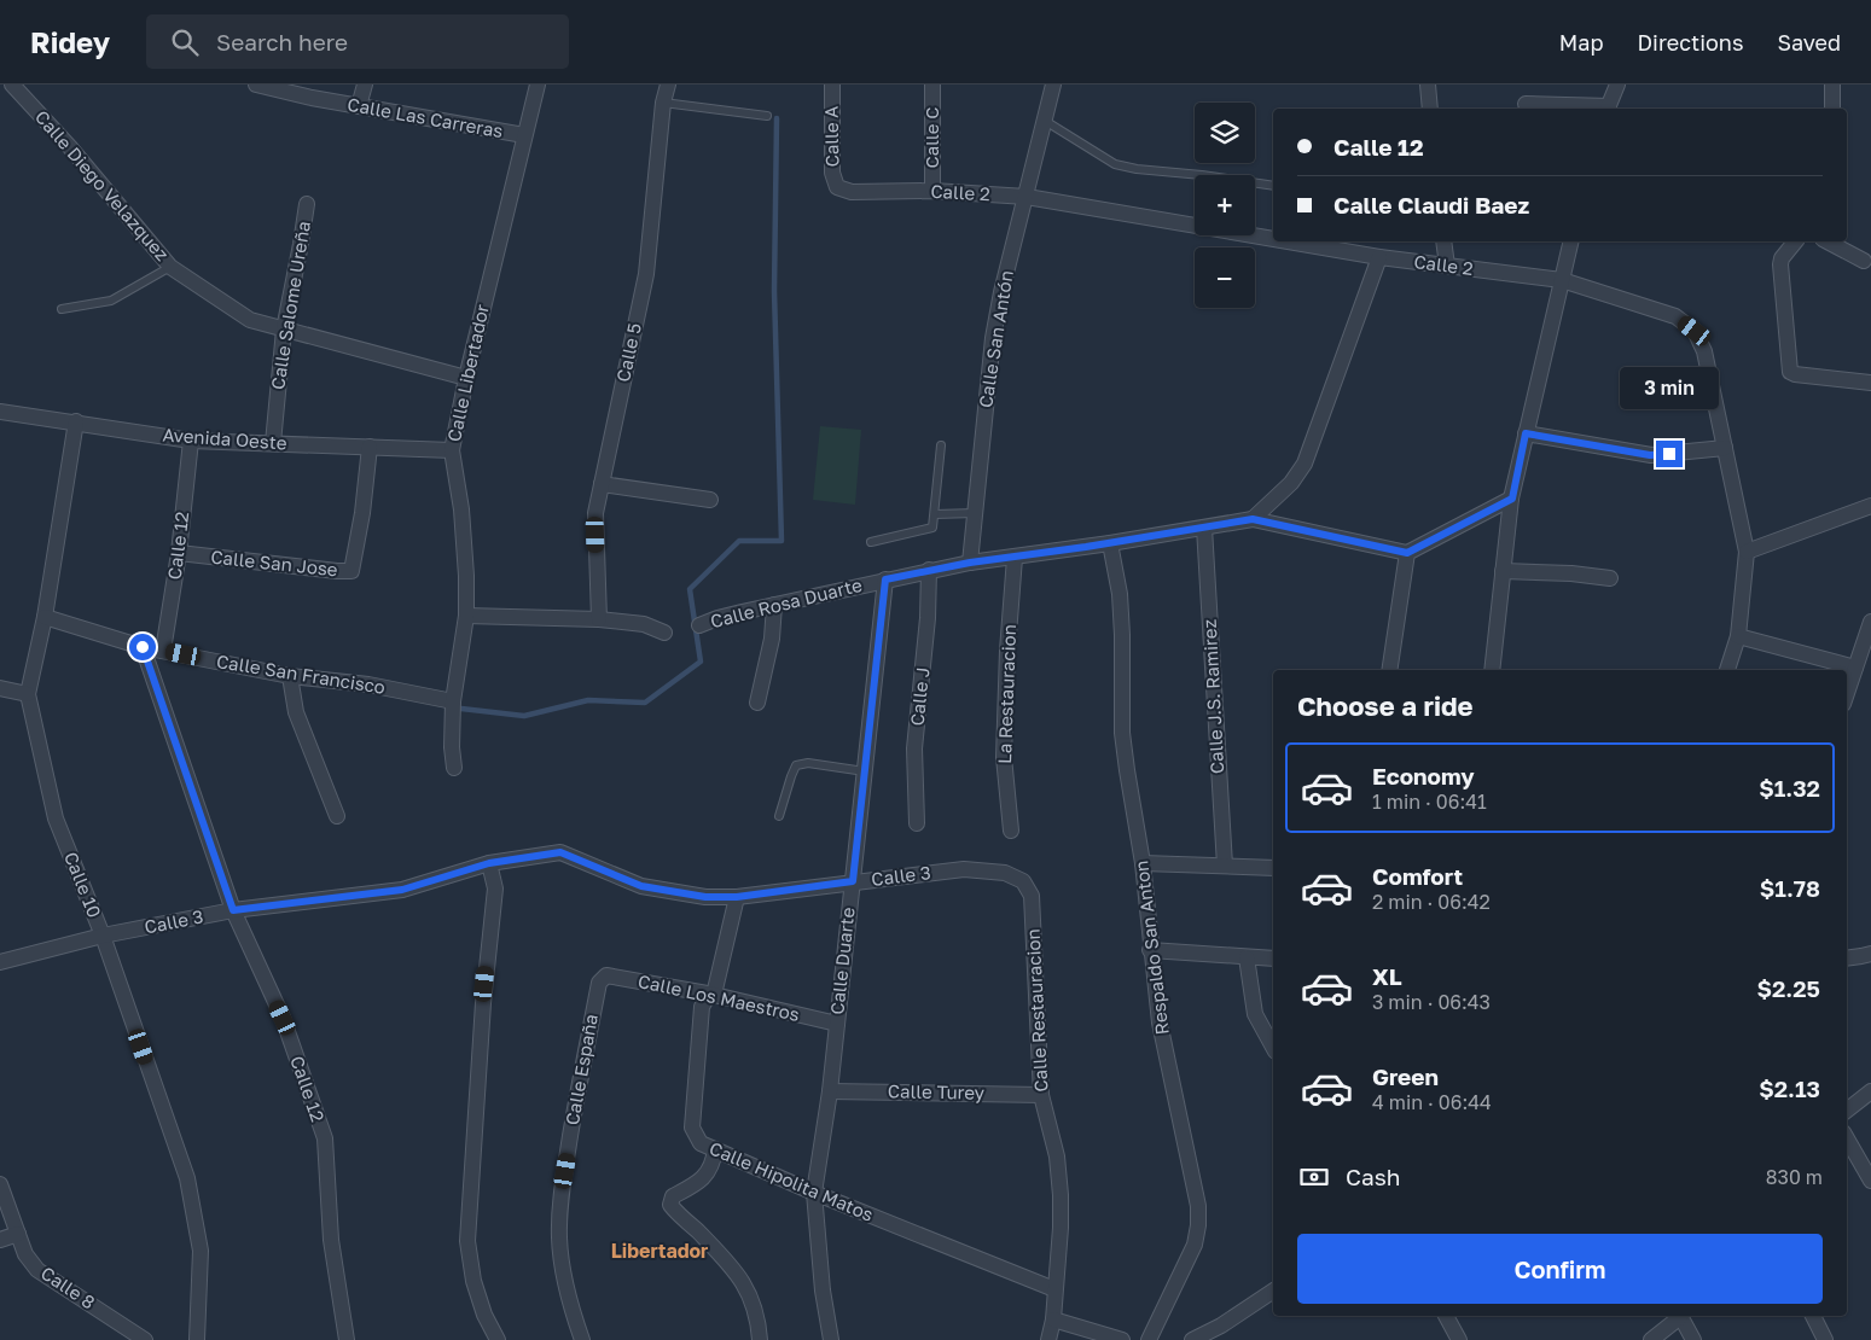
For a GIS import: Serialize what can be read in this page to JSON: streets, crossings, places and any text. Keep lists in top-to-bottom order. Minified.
{"streets":{"street":["Calle Las Carreras","Calle A","Calle C","Calle Diego Velazquez","Calle 2","Calle Salome Ureña","Calle San Antón","Calle 5","Calle Libertador","Avenida Oeste","Calle 12","Calle San Jose","Calle Rosa Duarte","Calle San Francisco","La Restauracion","Calle J","Calle J.S. Ramirez","Calle 3","Calle 10","Respaldo San Anton","Calle Duarte","Calle Los Maestros","Calle Restauracion","Calle España","Calle Turey","Calle Hipolita Matos","Calle 8"]},"crossings":[["Calle Las Carreras","Calle Libertador"],["Calle A","Calle 2"],["Calle C","Calle 2"],["Calle Diego Velazquez","Calle Salome Ureña"],["Calle Diego Velazquez","Calle Libertador"],["Calle 2","Calle San Antón"],["Calle Salome Ureña","Avenida Oeste"],["Calle San Antón","Calle Rosa Duarte"],["Calle Libertador","Avenida Oeste"],["Calle Libertador","Calle San Francisco"],["Avenida Oeste","Calle 12"],["Avenida Oeste","Calle San Jose"],["Avenida Oeste","Calle 10"],["Calle 12","Calle San Jose"],["Calle 12","Calle San Francisco"],["Calle 12","Calle 3"],["Calle Rosa Duarte","La Restauracion"],["Calle Rosa Duarte","Calle J"],["Calle Rosa Duarte","Calle J.S. Ramirez"],["Calle Rosa Duarte","Respaldo San Anton"],["Calle Rosa Duarte","Calle Duarte"],["Calle San Francisco","Calle 10"],["Calle 3","Calle 10"],["Calle 3","Calle Duarte"],["Calle 3","Calle Restauracion"],["Calle 3","Calle Hipolita Matos"],["Calle Duarte","Calle Los Maestros"],["Calle Duarte","Calle Turey"],["Calle Duarte","Calle Hipolita Matos"],["Calle Los Maestros","Calle España"],["Calle Los Maestros","Calle Hipolita Matos"],["Calle Restauracion","Calle Turey"],["Calle Restauracion","Calle Hipolita Matos"]],"districts":["Libertador"],"page":{"header":"Ridey","search":"Search here","nav":["Map","Directions","Saved"],"map_buttons":["+","−"],"banner":["Calle 12","Calle Claudi Baez"],"bubble":"3 min","heading":"Choose a ride","list":[{"name":"Economy","note":"1 min · 06:41","value":"$1.32"},{"name":"Comfort","note":"2 min · 06:42","value":"$1.78"},{"name":"XL","note":"3 min · 06:43","value":"$2.25"},{"name":"Green","note":"4 min · 06:44","value":"$2.13"}],"pay":["Cash","830 m"],"buttons":"Confirm"}}
